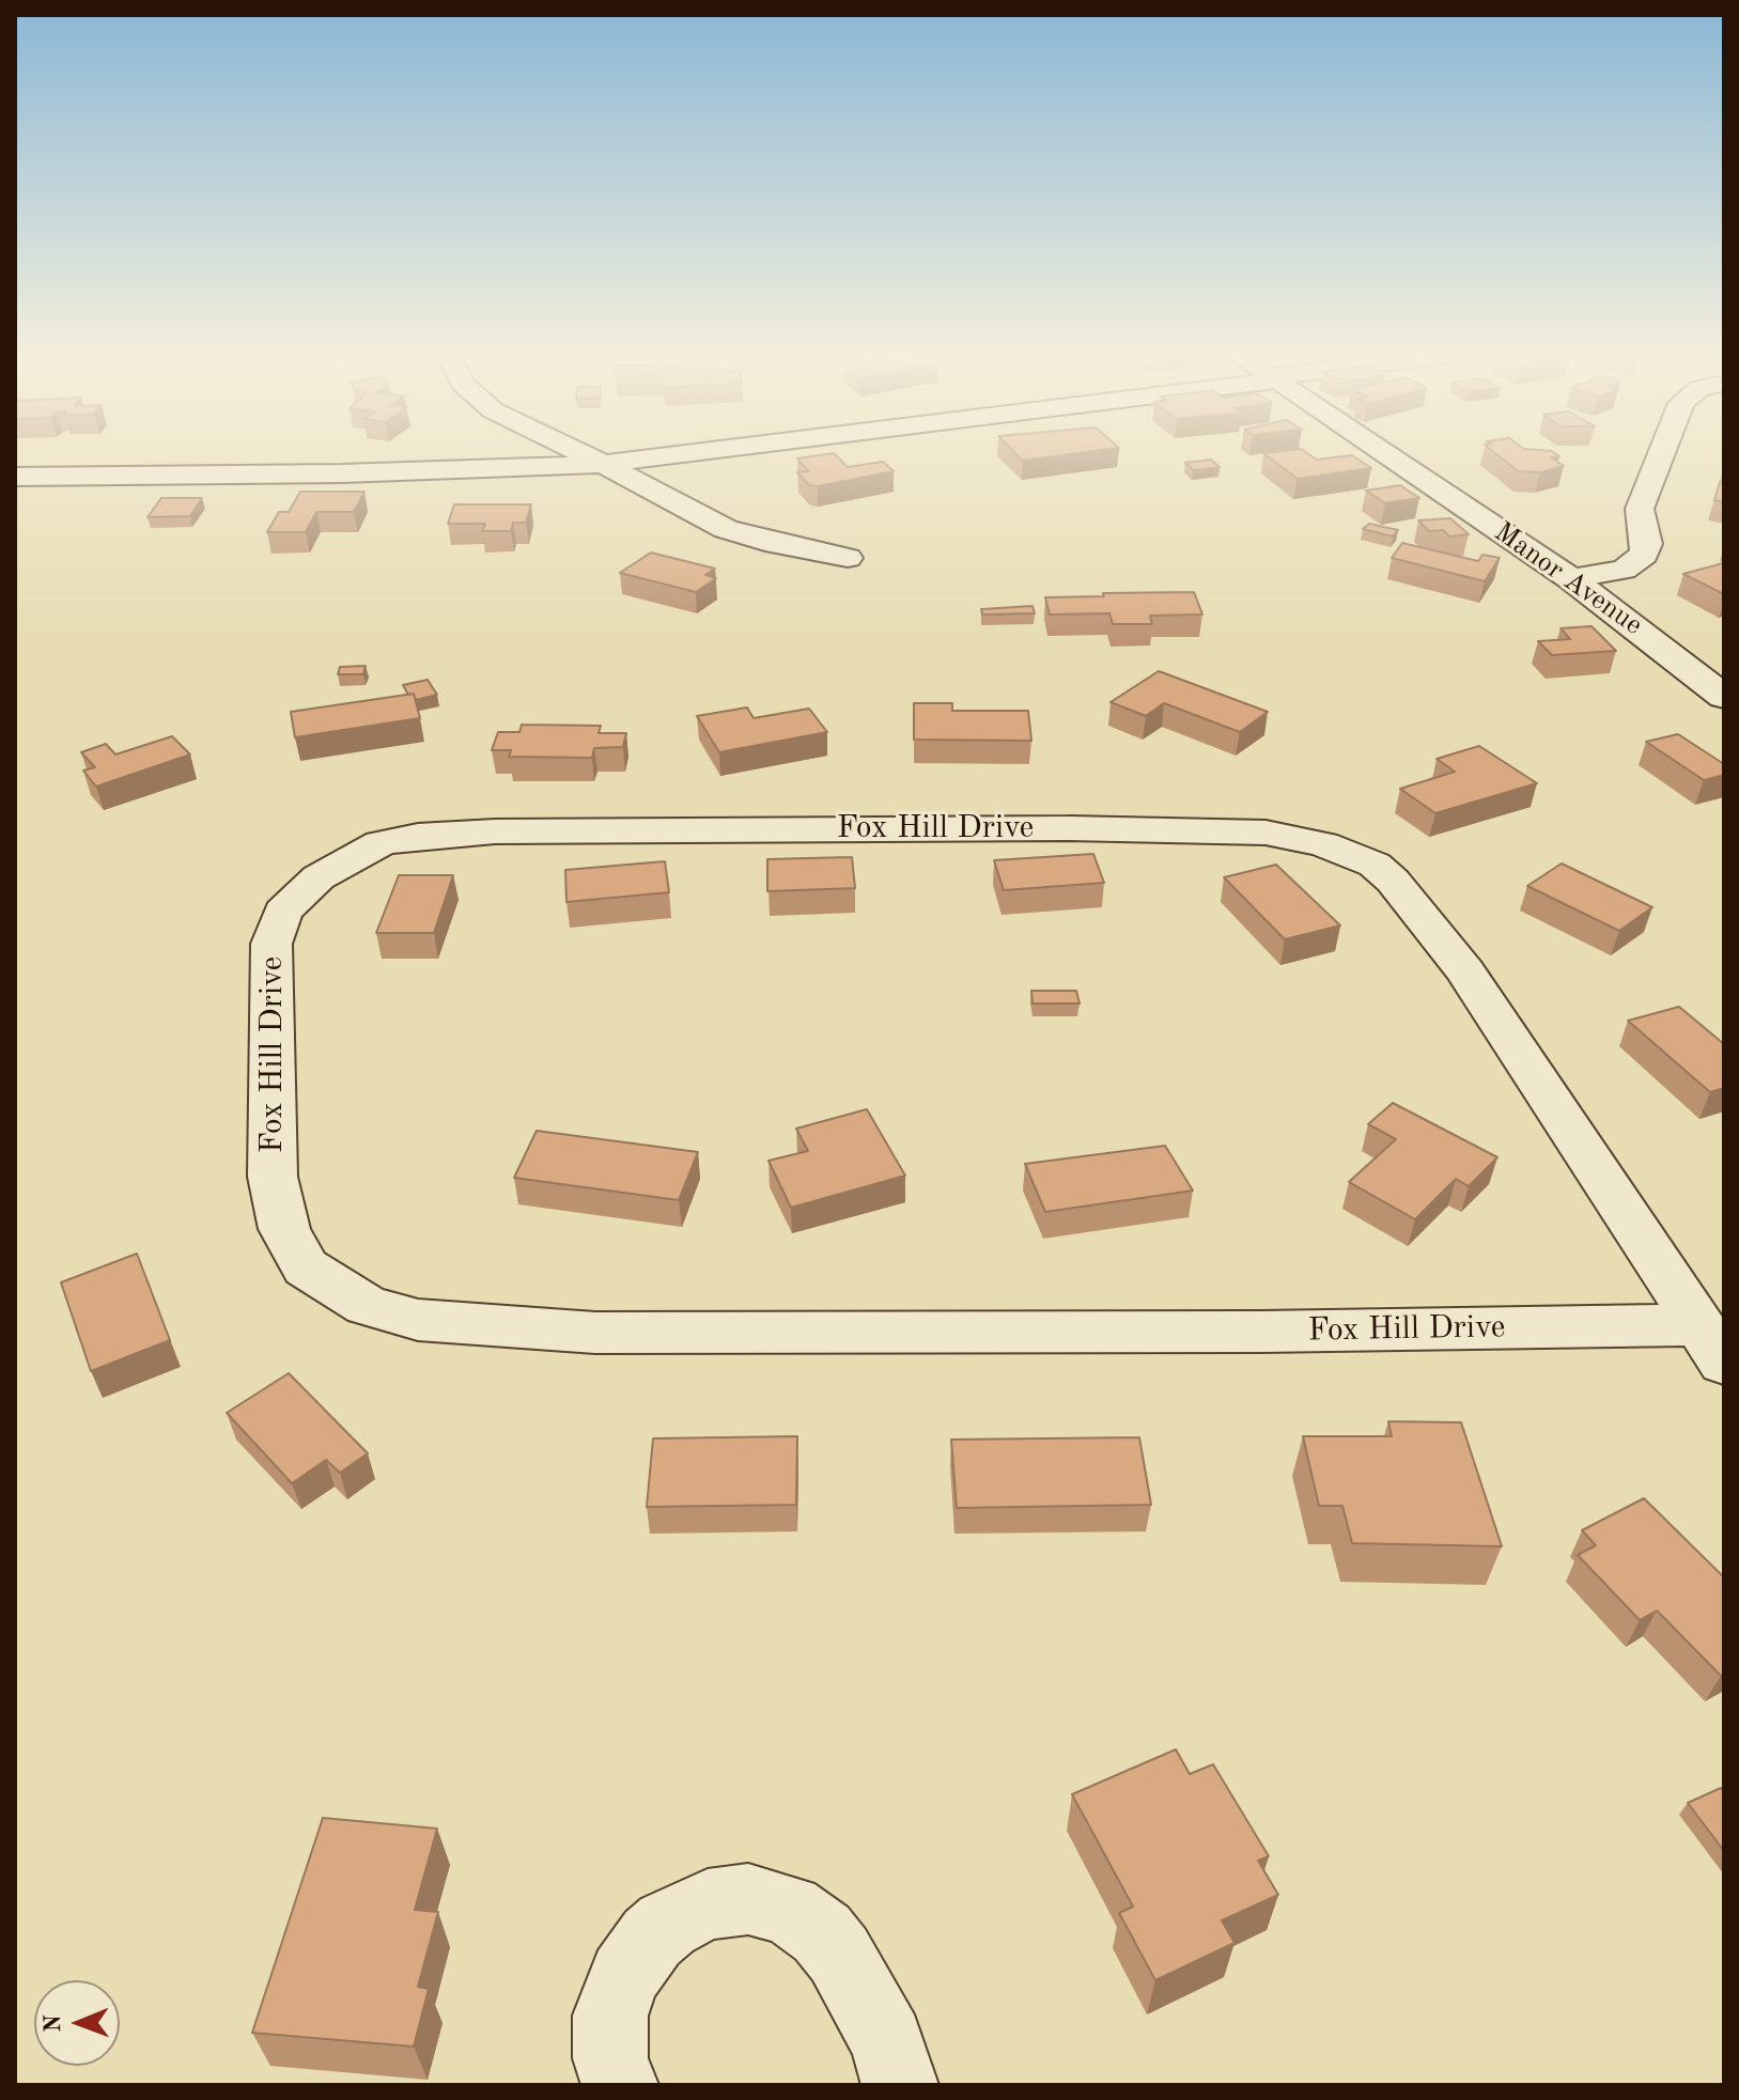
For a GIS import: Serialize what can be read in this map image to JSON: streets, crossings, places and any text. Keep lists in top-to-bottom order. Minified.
{"streets":{"street":["Manor Avenue","Fox Hill Drive"]},"north":"left"}
